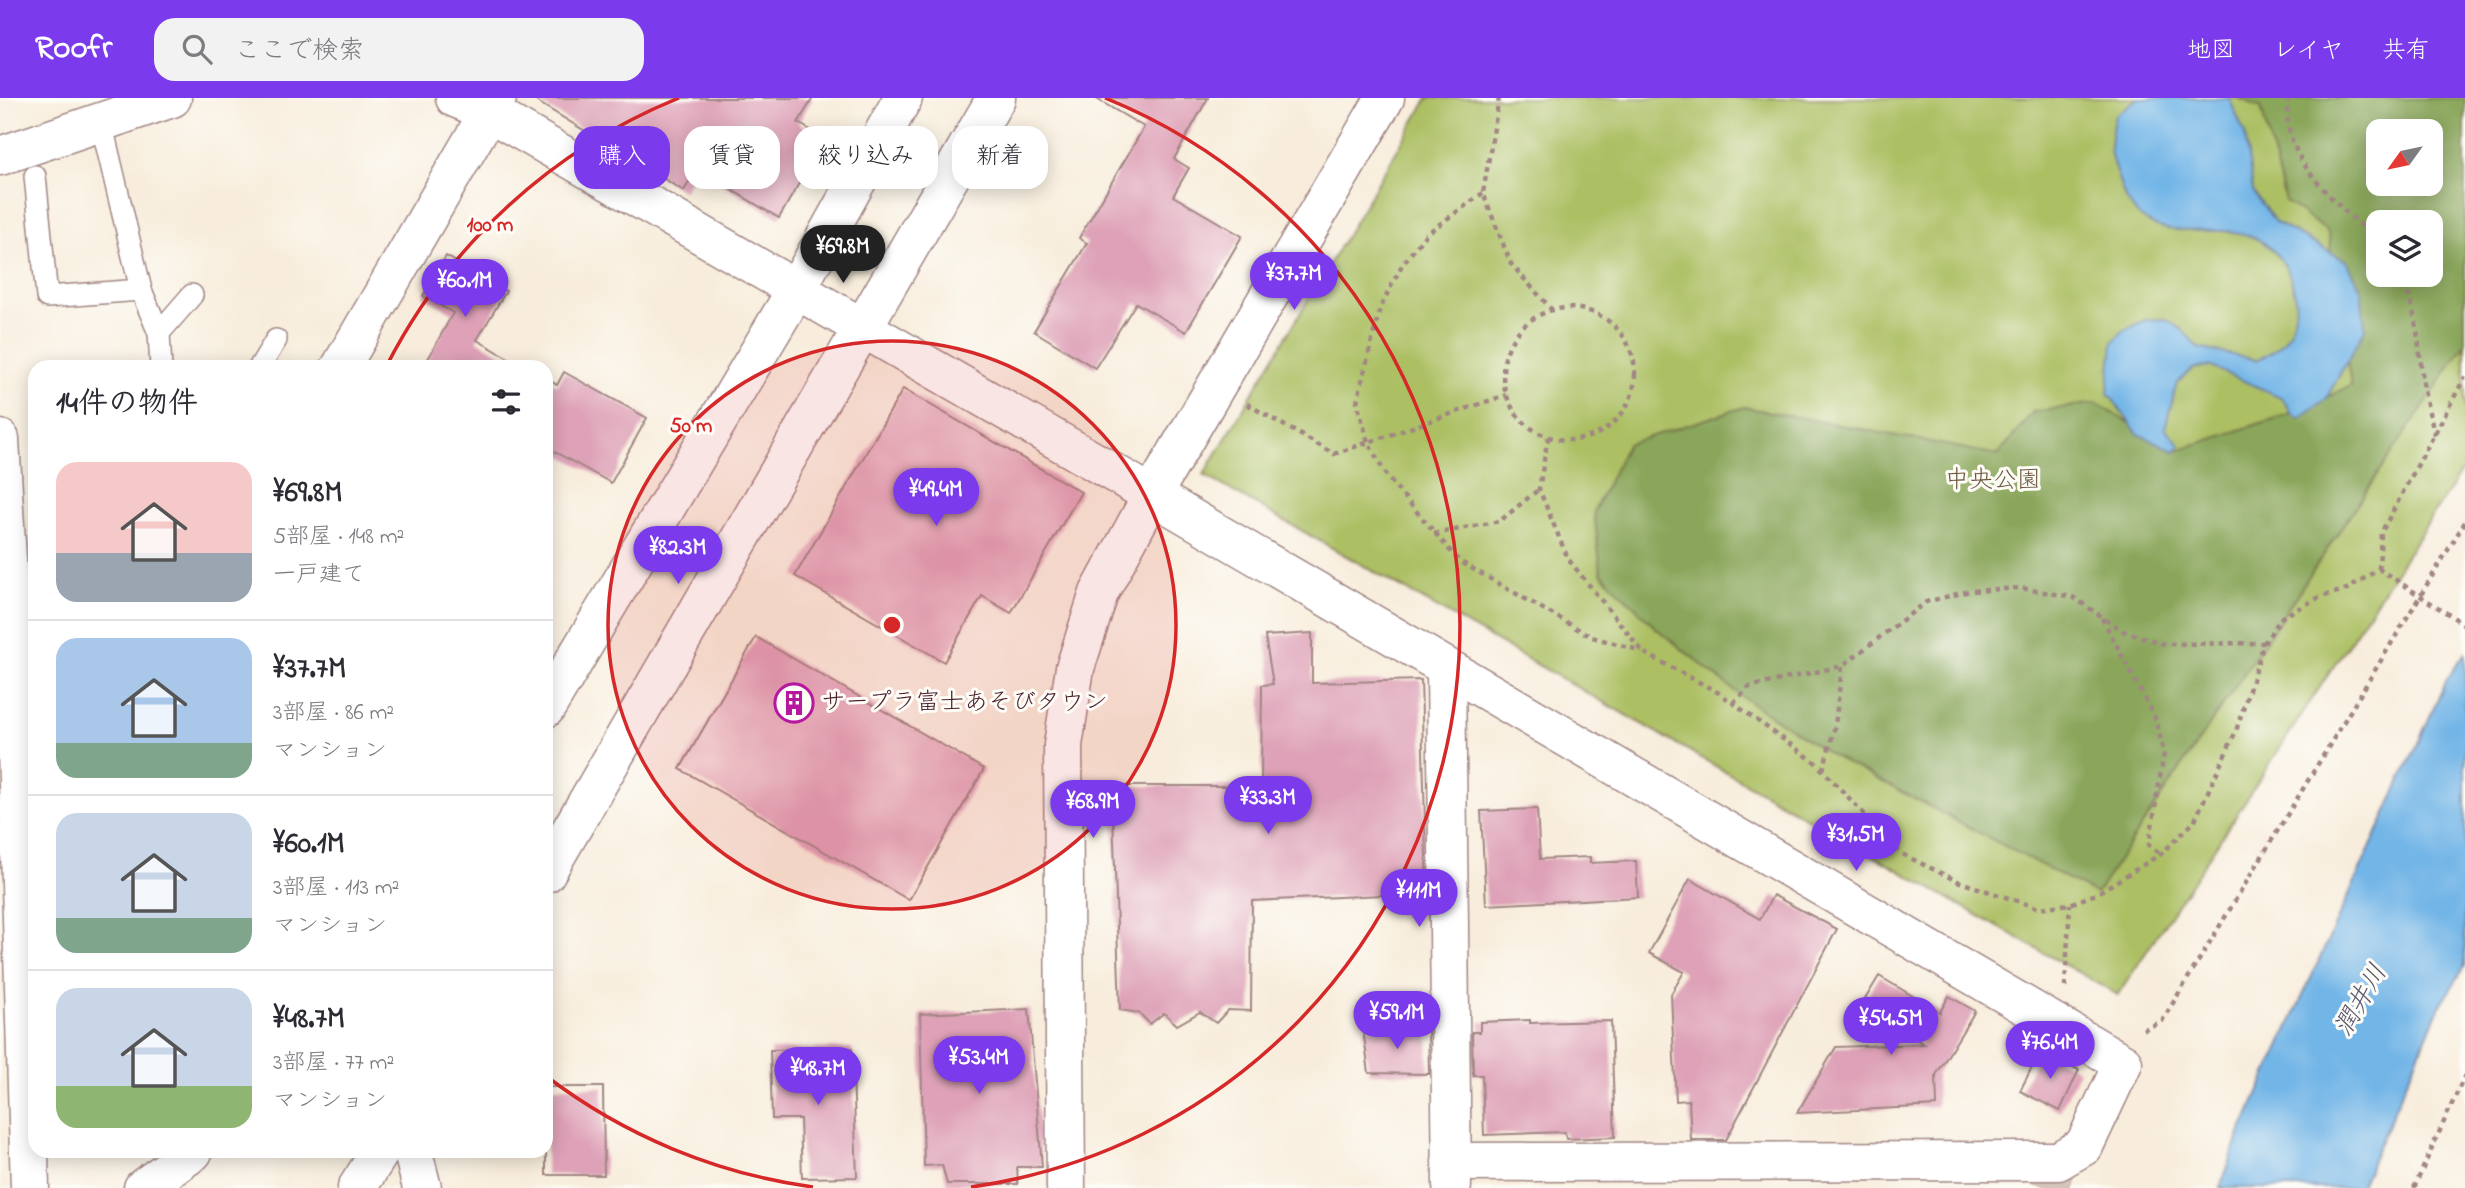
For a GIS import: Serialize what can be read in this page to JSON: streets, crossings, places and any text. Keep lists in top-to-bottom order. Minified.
{"water":["潤井川"],"parks":["中央公園"],"places":{"building":["サープラ富士あそびタウン"]},"north":"bottom left","page":{"header":"Roofr","search":"ここで検索","nav":["地図","レイヤ","共有"],"chip":["購入","賃貸","絞り込み","新着"],"price":["¥69.8M","¥37.7M","¥60.1M","¥49.4M","¥82.3M","¥33.3M","¥68.9M","¥31.5M","¥111M","¥59.1M","¥54.5M","¥76.4M","¥53.4M","¥48.7M"],"heading":"14件の物件","list":[{"name":"¥69.8M","note":"5部屋 · 148 m² · 一戸建て"},{"name":"¥37.7M","note":"3部屋 · 86 m² · マンション"},{"name":"¥60.1M","note":"3部屋 · 113 m² · マンション"},{"name":"¥48.7M","note":"3部屋 · 77 m² · マンション"}]},"rings":["100 m","50 m"]}
